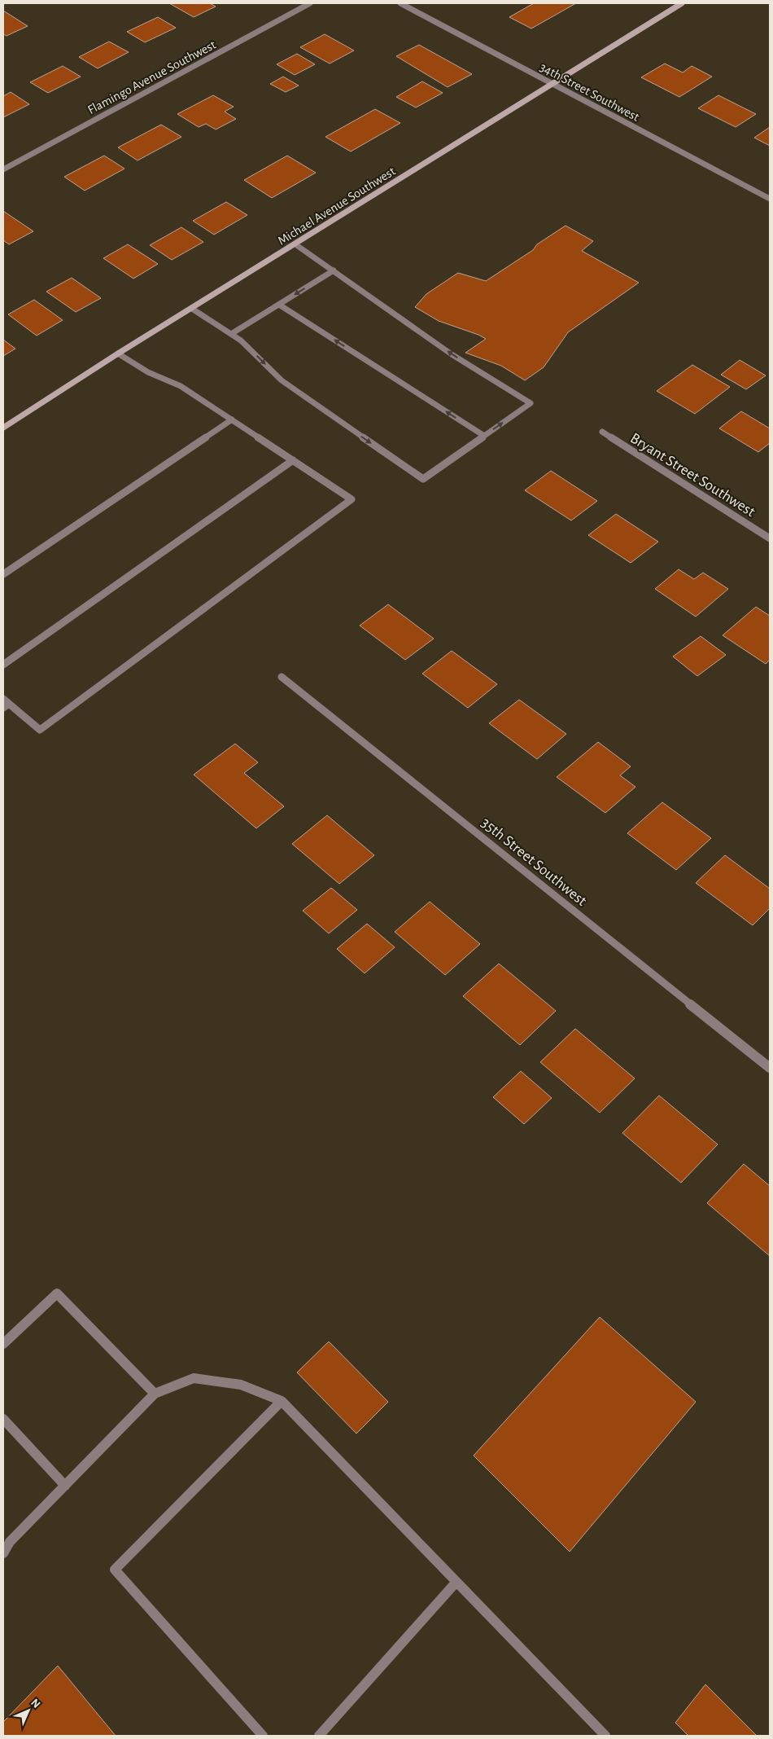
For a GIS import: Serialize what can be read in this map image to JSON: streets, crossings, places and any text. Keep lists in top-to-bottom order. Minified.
{"streets":{"street":["Flamingo Avenue Southwest","34th Street Southwest","Michael Avenue Southwest","Bryant Street Southwest","35th Street Southwest"]},"crossings":[["34th Street Southwest","Michael Avenue Southwest"]],"north":"top right"}
